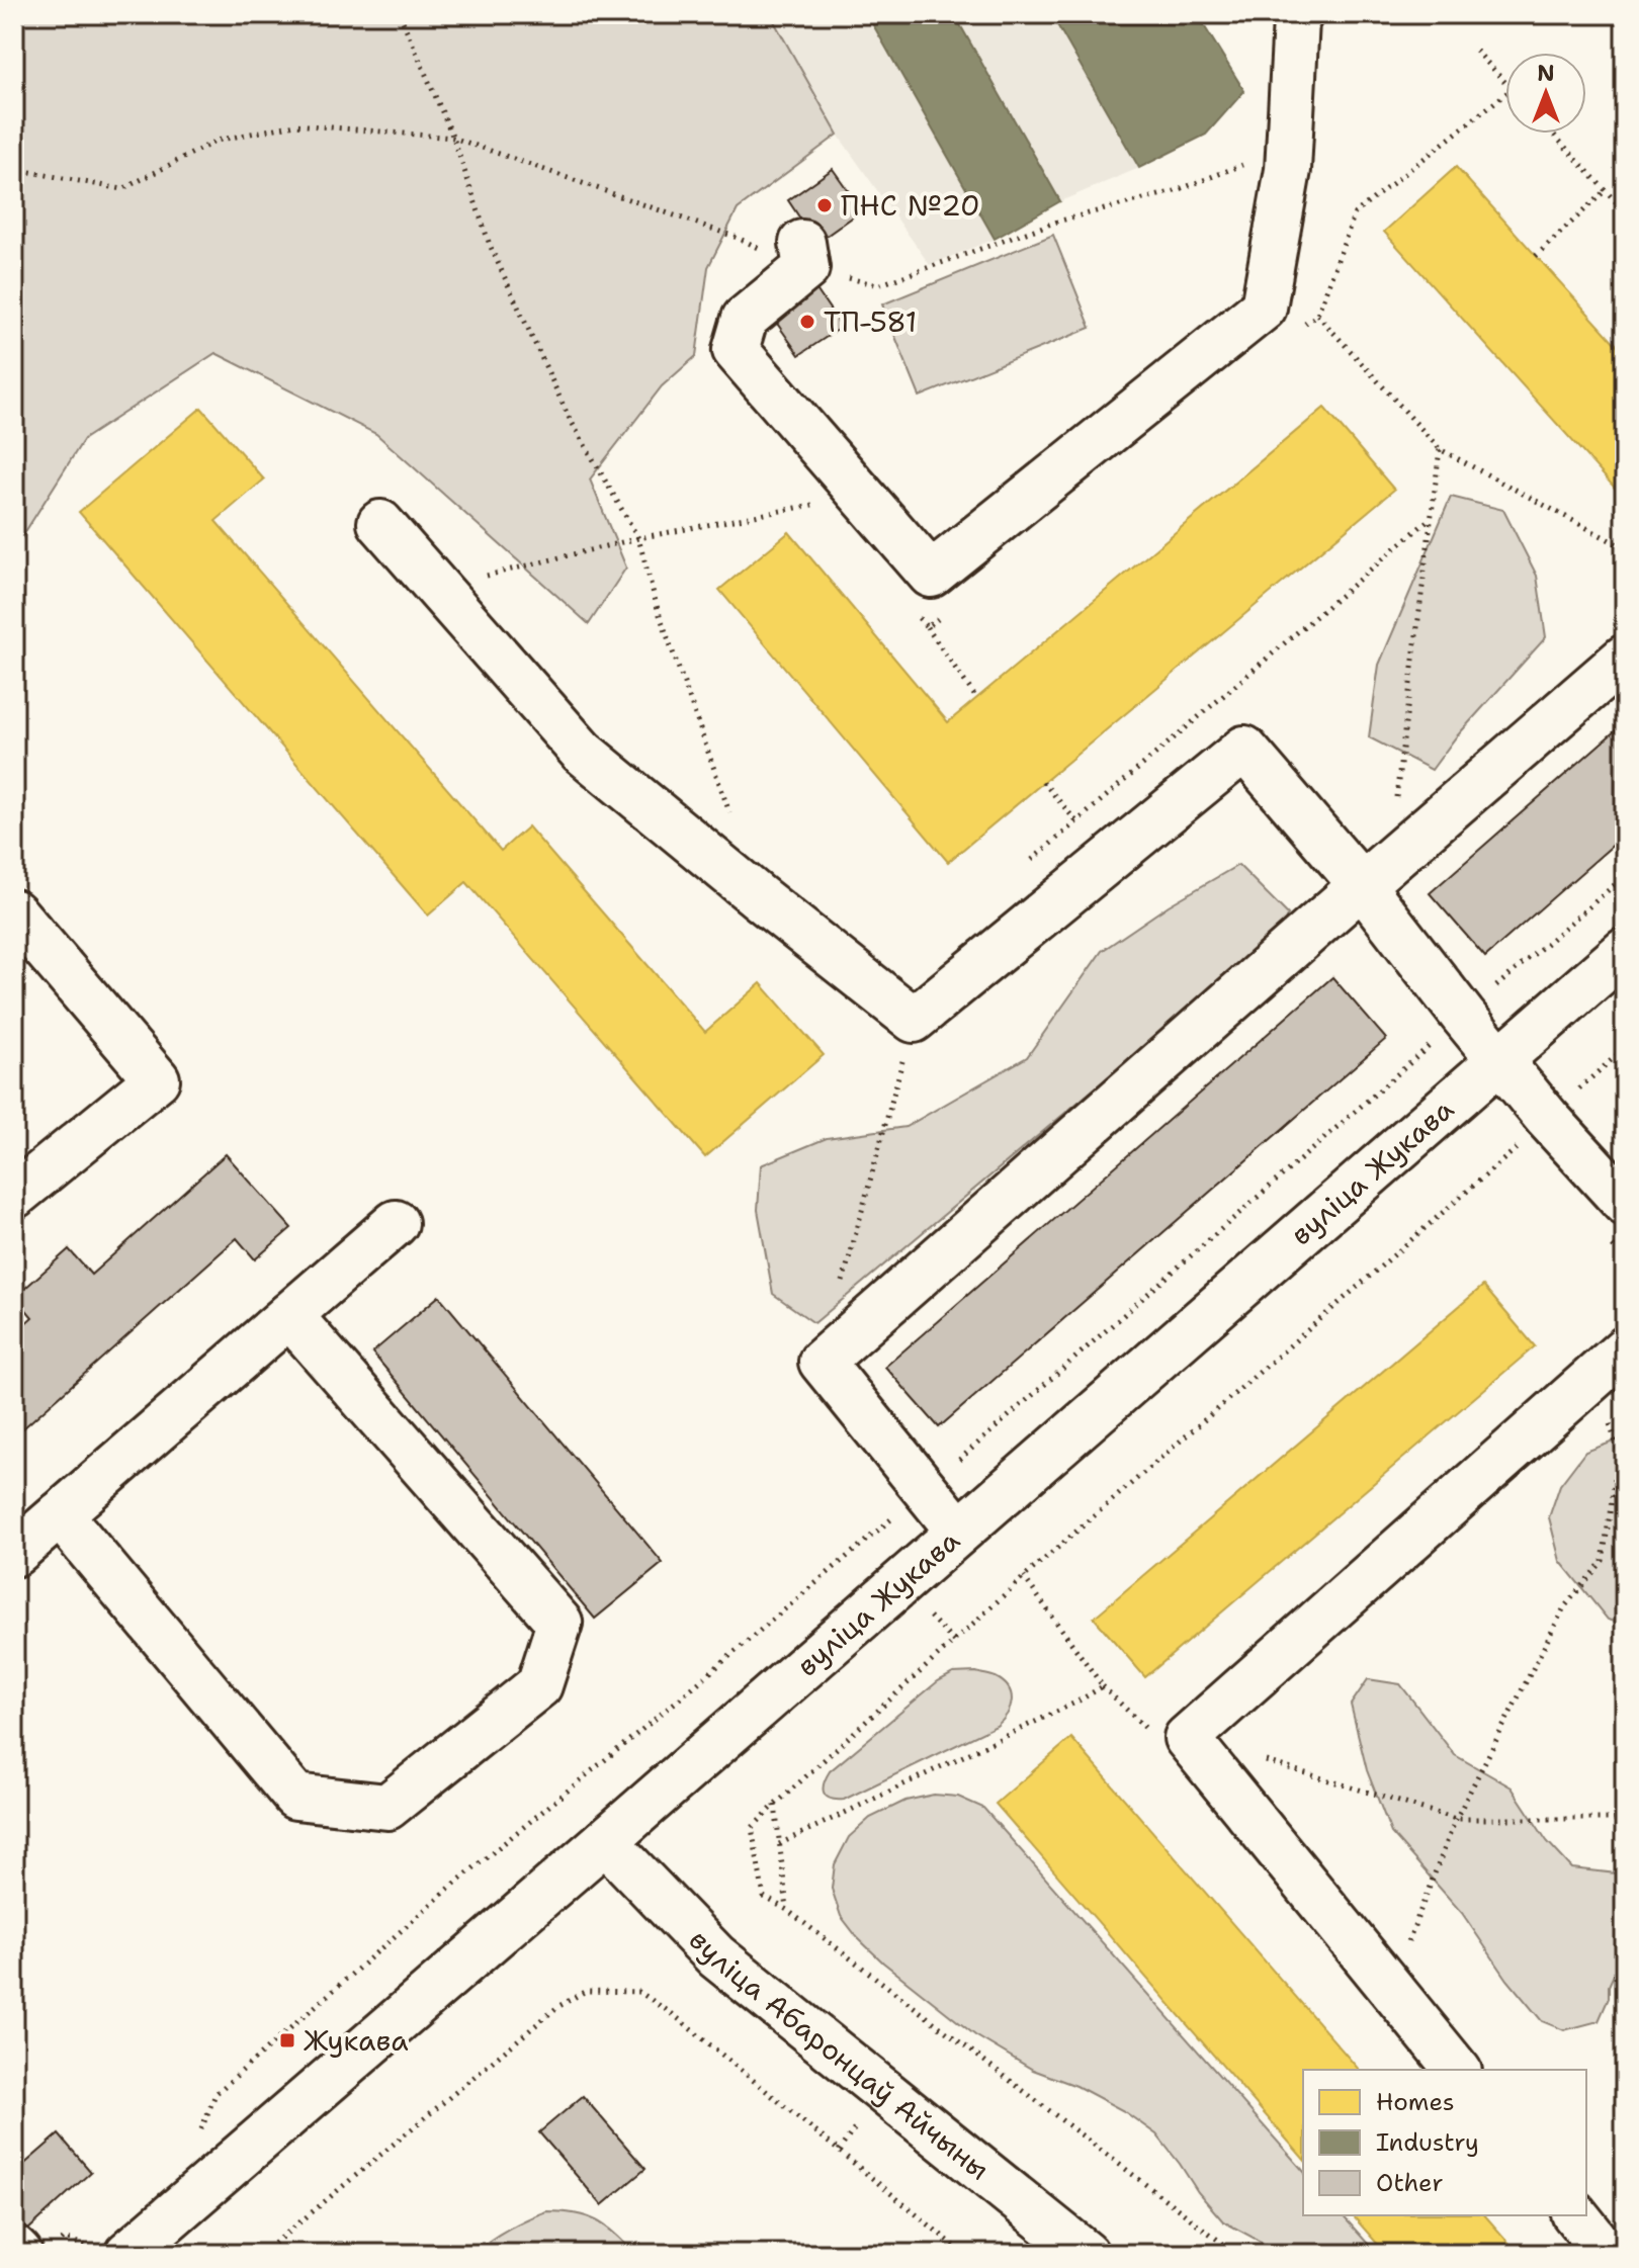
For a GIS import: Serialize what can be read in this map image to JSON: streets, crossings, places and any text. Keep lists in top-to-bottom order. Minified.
{"streets":{"main road":["вуліца Жукава","вуліца Абаронцаў Айчыны"]},"crossings":[["вуліца Жукава","вуліца Абаронцаў Айчыны"]],"places":{"other":["ПНС №20","ТП-581"],"transit":["Жукава"]},"legend":["Homes","Industry","Other"],"north":"top"}
